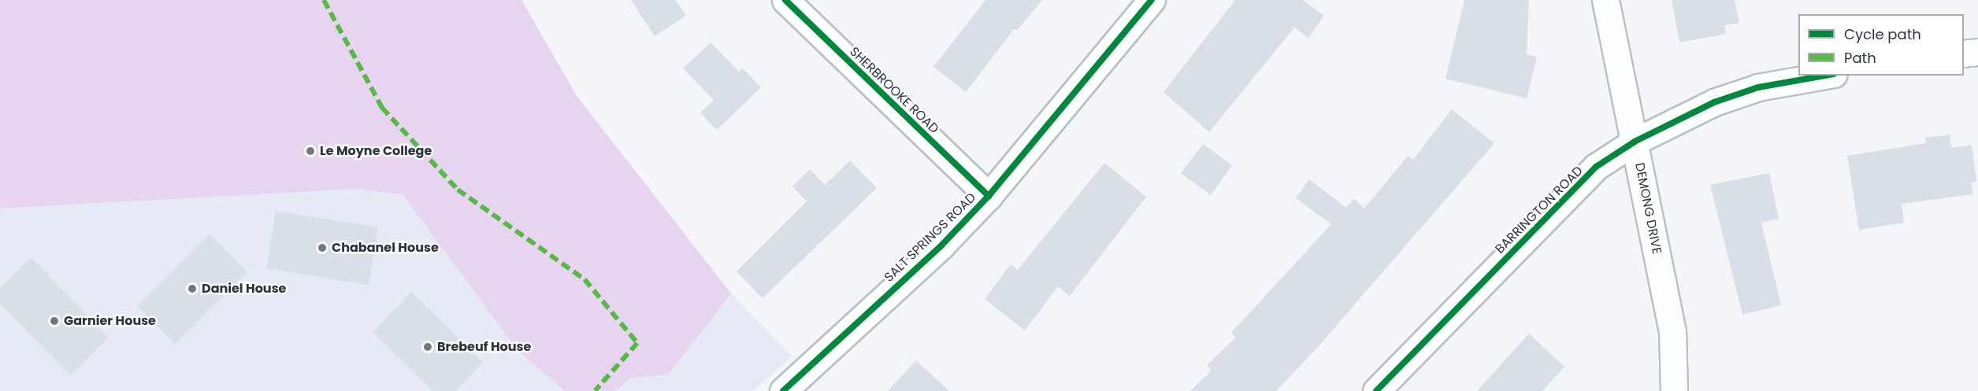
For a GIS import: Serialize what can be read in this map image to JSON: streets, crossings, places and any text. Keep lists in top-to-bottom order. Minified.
{"streets":{"street":["SHERBROOKE ROAD","DEMONG DRIVE","BARRINGTON ROAD","SALT SPRINGS ROAD"]},"crossings":[["SHERBROOKE ROAD","SALT SPRINGS ROAD"],["DEMONG DRIVE","BARRINGTON ROAD"]],"places":["Le Moyne College","Chabanel House","Daniel House","Garnier House","Brebeuf House"],"legend":["Cycle path","Path"]}
